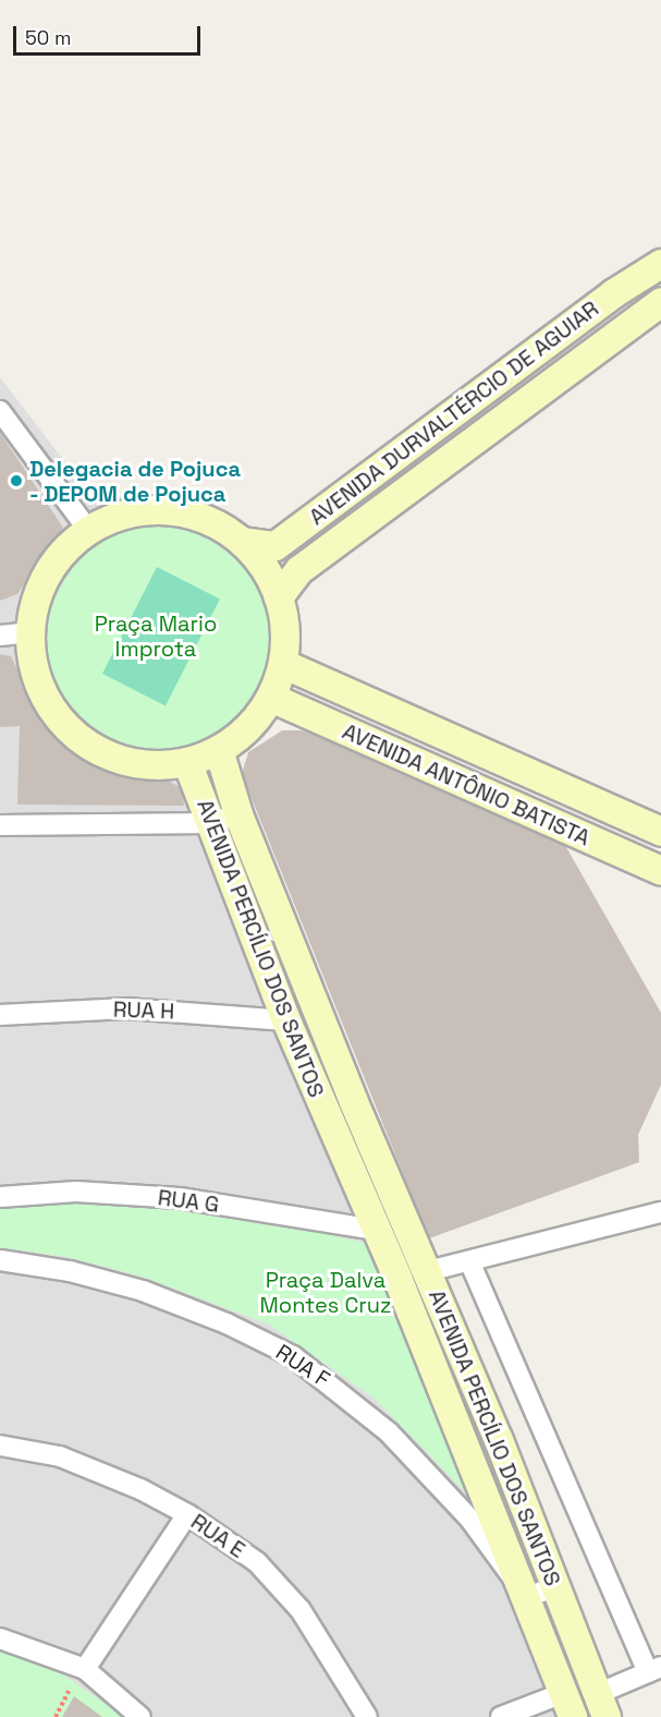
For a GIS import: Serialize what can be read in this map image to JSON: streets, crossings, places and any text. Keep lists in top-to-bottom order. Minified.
{"streets":{"street":["AVENIDA DURVALTÉRCIO DE AGUIAR","AVENIDA ANTÔNIO BATISTA","AVENIDA PERCÍLIO DOS SANTOS","RUA H","RUA G","RUA F","RUA E"]},"crossings":[["AVENIDA PERCÍLIO DOS SANTOS","RUA H"],["AVENIDA PERCÍLIO DOS SANTOS","RUA G"],["AVENIDA PERCÍLIO DOS SANTOS","RUA F"]],"parks":["Praça Mario Improta","Praça Dalva Montes Cruz"],"places":["Delegacia de Pojuca - DEPOM de Pojuca"],"scale_bar":"50 m"}
